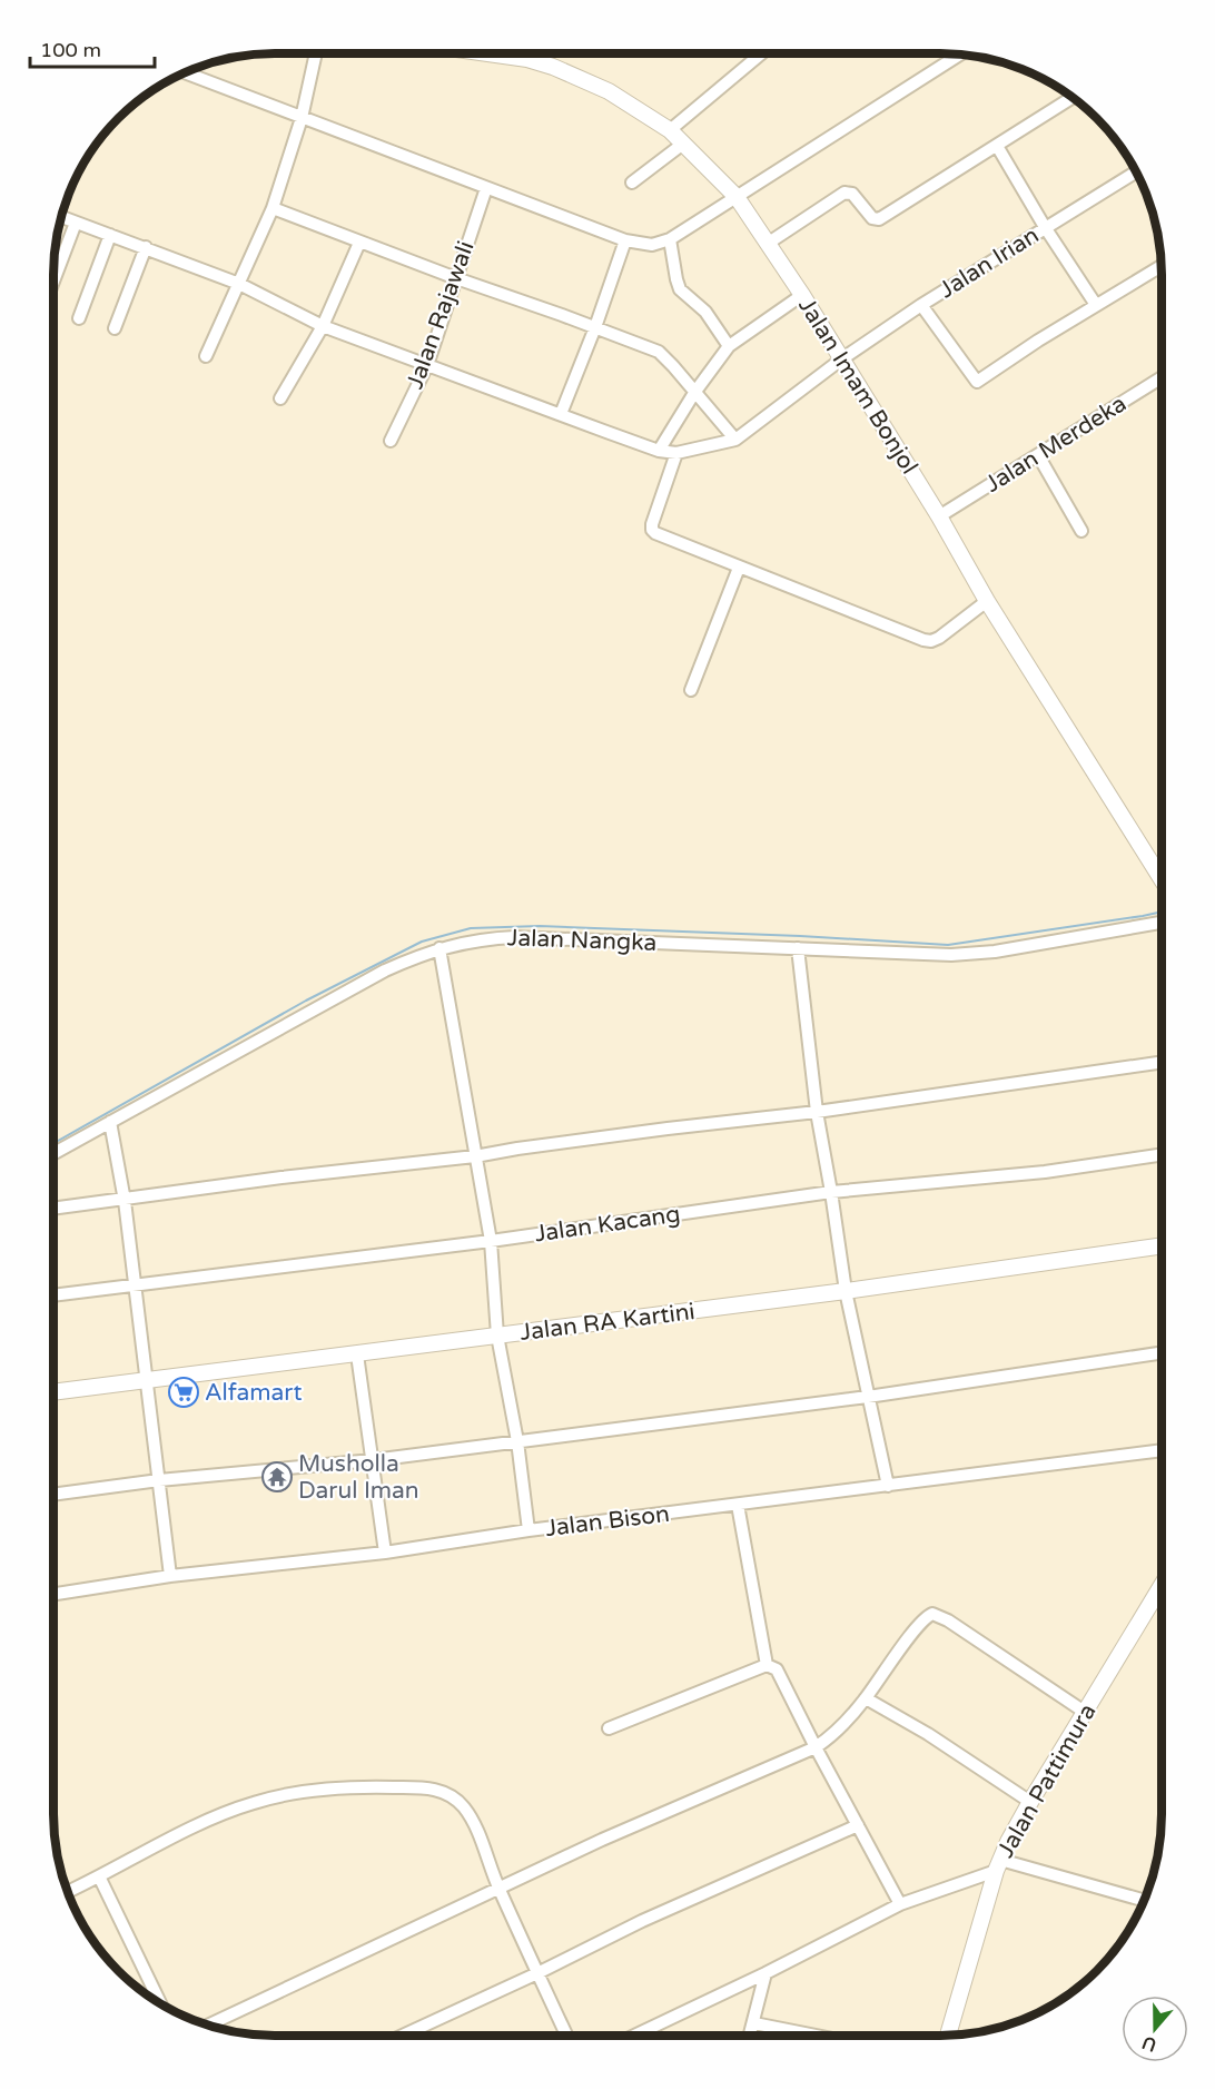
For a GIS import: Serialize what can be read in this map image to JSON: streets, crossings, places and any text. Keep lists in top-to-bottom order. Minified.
{"streets":{"main road":["Jalan Imam Bonjol","Jalan RA Kartini","Jalan Pattimura"],"street":["Jalan Irian","Jalan Rajawali","Jalan Merdeka","Jalan Nangka","Jalan Kacang","Jalan Bison"]},"crossings":[["Jalan Irian","Jalan Imam Bonjol"],["Jalan Imam Bonjol","Jalan Merdeka"]],"places":{"supermarket":["Alfamart"],"temple":["Musholla Darul Iman"]},"scale_bar":"100 m","north":"bottom"}
